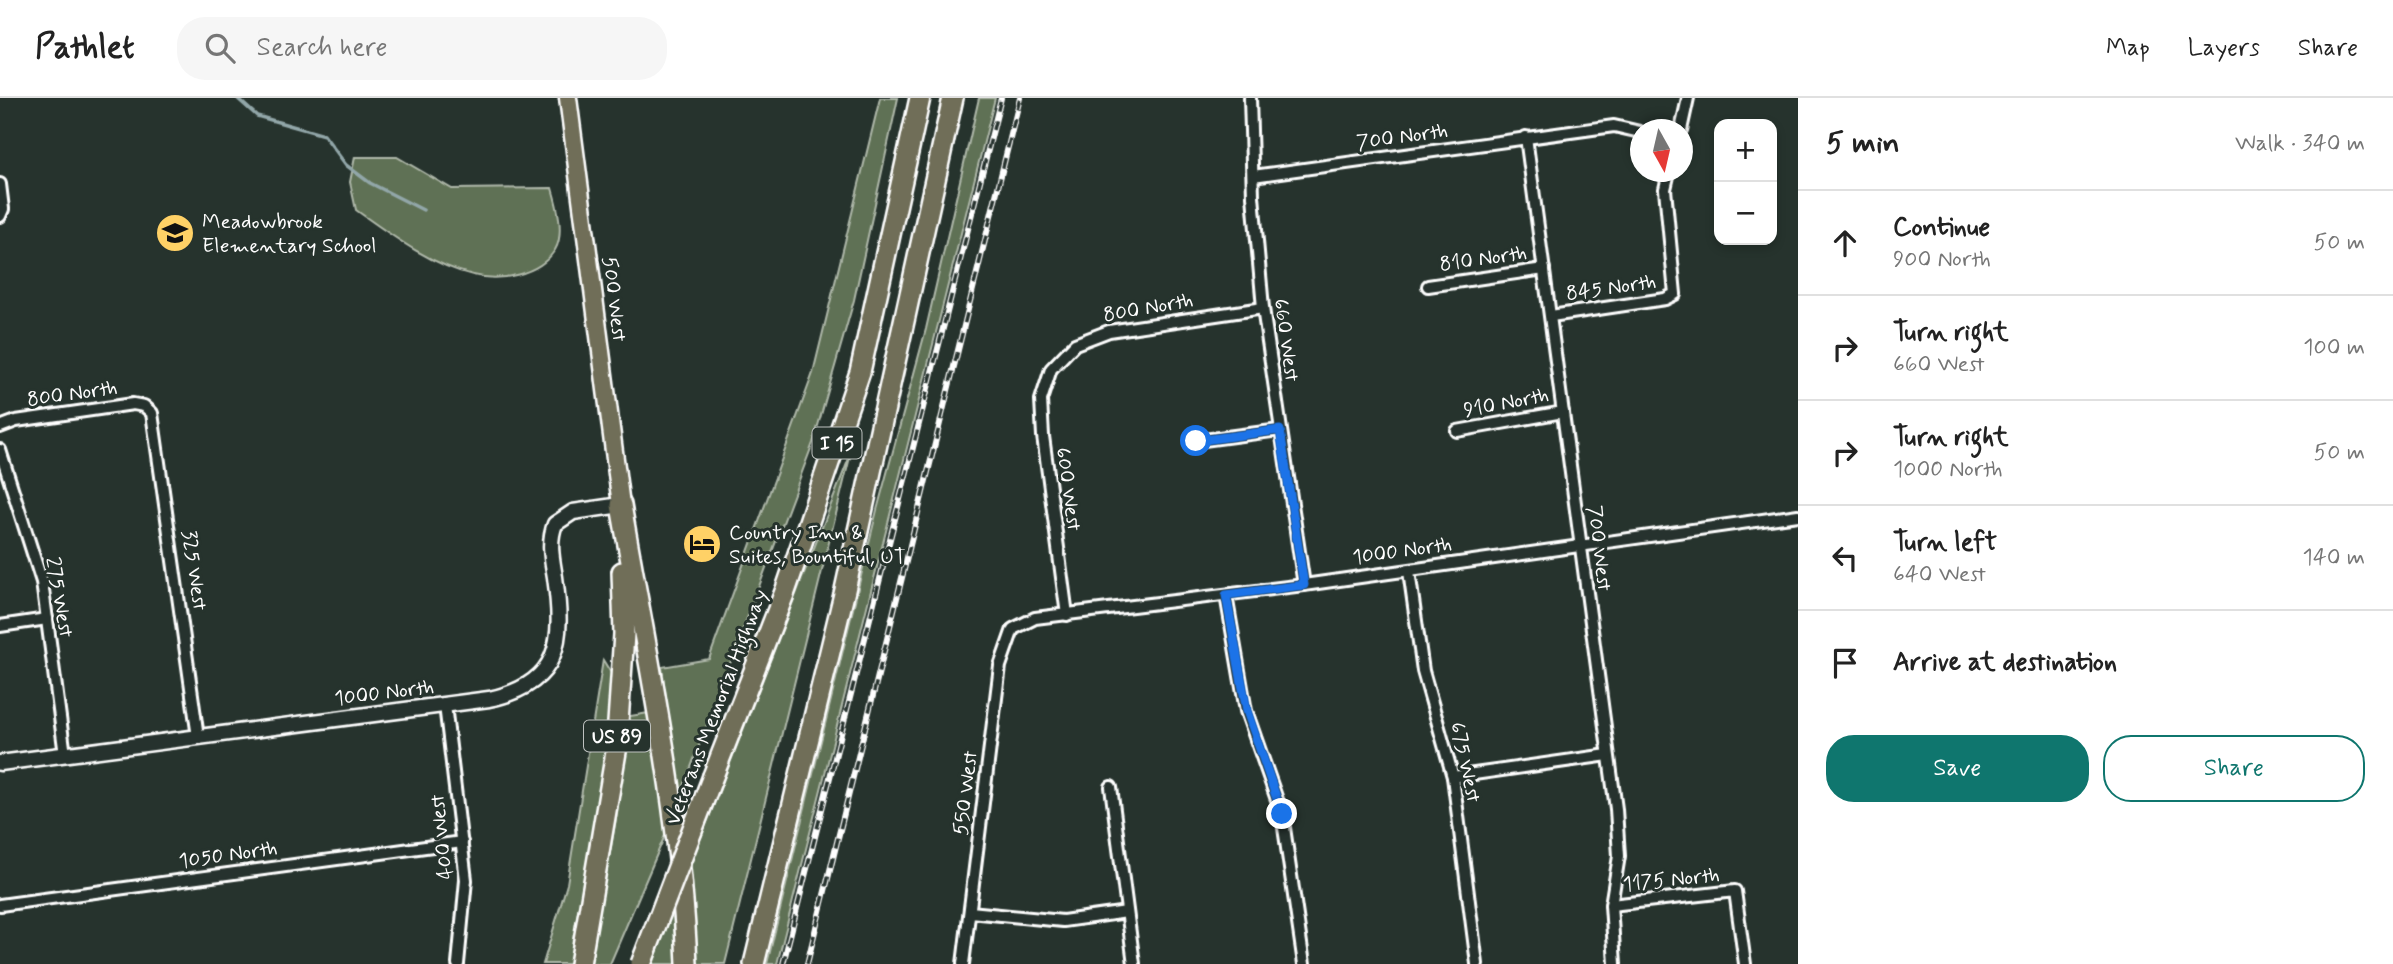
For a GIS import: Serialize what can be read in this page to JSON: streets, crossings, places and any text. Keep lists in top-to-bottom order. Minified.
{"streets":{"highway":["I 15","Veterans Memorial Highway","US 89"],"main road":["500 West"],"street":["700 North","810 North","845 North","800 North","660 West","910 North","600 West","700 West","1000 North","325 West","275 West","675 West","550 West","400 West","1050 North","1175 North"]},"crossings":[["700 North","660 West"],["700 North","700 West"],["810 North","700 West"],["845 North","700 West"],["500 West","1000 North"],["500 West","US 89"],["800 North","660 West"],["800 North","600 West"],["800 North","325 West"],["660 West","1000 North"],["910 North","700 West"],["600 West","1000 North"],["700 West","1000 North"],["700 West","1175 North"],["1000 North","325 West"],["1000 North","275 West"],["1000 North","US 89"],["1000 North","675 West"],["1000 North","550 West"],["1000 North","400 West"],["400 West","1050 North"]],"places":{"school or university":["Meadowbrook Elementary School"],"hotel":["Country Inn & Suites, Bountiful, UT"]},"north":"bottom","page":{"header":"Pathlet","search":"Search here","nav":["Map","Layers","Share"],"heading":["5 min","Walk · 340 m"],"map_buttons":["+","−"],"list":[["Continue","900 North","50 m"],["Turn right","660 West","100 m"],["Turn right","1000 North","50 m"],["Turn left","640 West","140 m"],"Arrive at destination"],"buttons":["Save","Share"]}}
